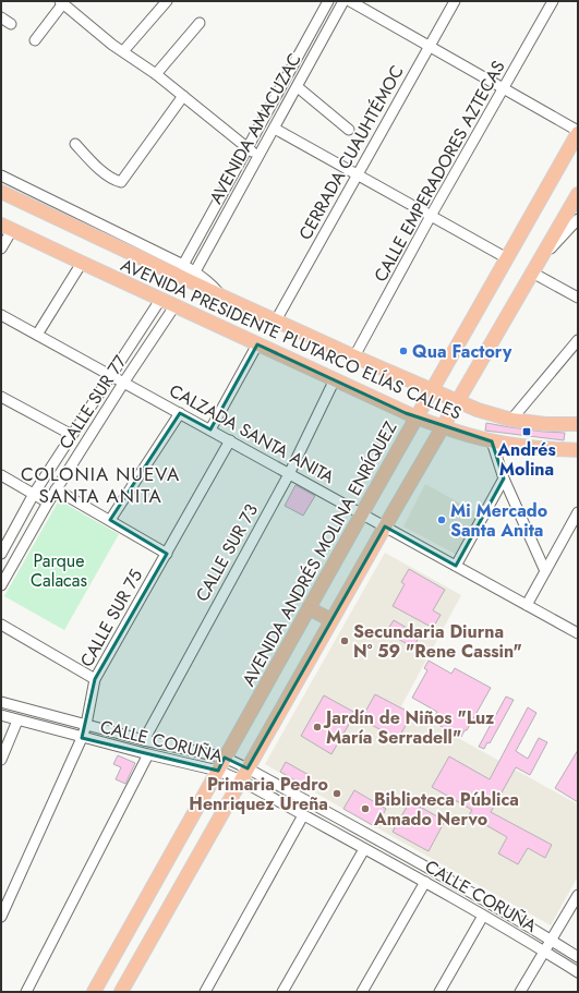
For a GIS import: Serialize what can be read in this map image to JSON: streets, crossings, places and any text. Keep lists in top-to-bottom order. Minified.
{"streets":{"main road":["AVENIDA PRESIDENTE PLUTARCO ELÍAS CALLES","AVENIDA ANDRÉS MOLINA ENRÍQUEZ"],"street":["AVENIDA AMACUZAC","CERRADA CUAUHTÉMOC","CALLE EMPERADORES AZTECAS","CALLE SUR 77","CALZADA SANTA ANITA","CALLE SUR 73","CALLE SUR 75","CALLE CORUÑA"]},"crossings":[["AVENIDA AMACUZAC","AVENIDA PRESIDENTE PLUTARCO ELÍAS CALLES"],["CERRADA CUAUHTÉMOC","AVENIDA PRESIDENTE PLUTARCO ELÍAS CALLES"],["CALLE EMPERADORES AZTECAS","AVENIDA PRESIDENTE PLUTARCO ELÍAS CALLES"],["AVENIDA PRESIDENTE PLUTARCO ELÍAS CALLES","CALLE SUR 77"],["AVENIDA PRESIDENTE PLUTARCO ELÍAS CALLES","CALLE SUR 73"],["AVENIDA PRESIDENTE PLUTARCO ELÍAS CALLES","AVENIDA ANDRÉS MOLINA ENRÍQUEZ"],["CALLE SUR 77","CALZADA SANTA ANITA"],["CALZADA SANTA ANITA","CALLE SUR 73"],["CALZADA SANTA ANITA","AVENIDA ANDRÉS MOLINA ENRÍQUEZ"],["CALZADA SANTA ANITA","CALLE SUR 75"],["CALLE SUR 73","CALLE CORUÑA"],["AVENIDA ANDRÉS MOLINA ENRÍQUEZ","CALLE CORUÑA"],["CALLE SUR 75","CALLE CORUÑA"]],"districts":["COLONIA NUEVA SANTA ANITA"],"parks":["Parque Calacas"],"places":{"other":["Qua Factory","Mi Mercado Santa Anita","Secundaria Diurna N° 59 \"Rene Cassin\"","Jardín de Niños \"Luz María Serradell\"","Primaria Pedro Henriquez Ureña","Biblioteca Pública Amado Nervo"],"transit":["Andrés Molina"]}}
